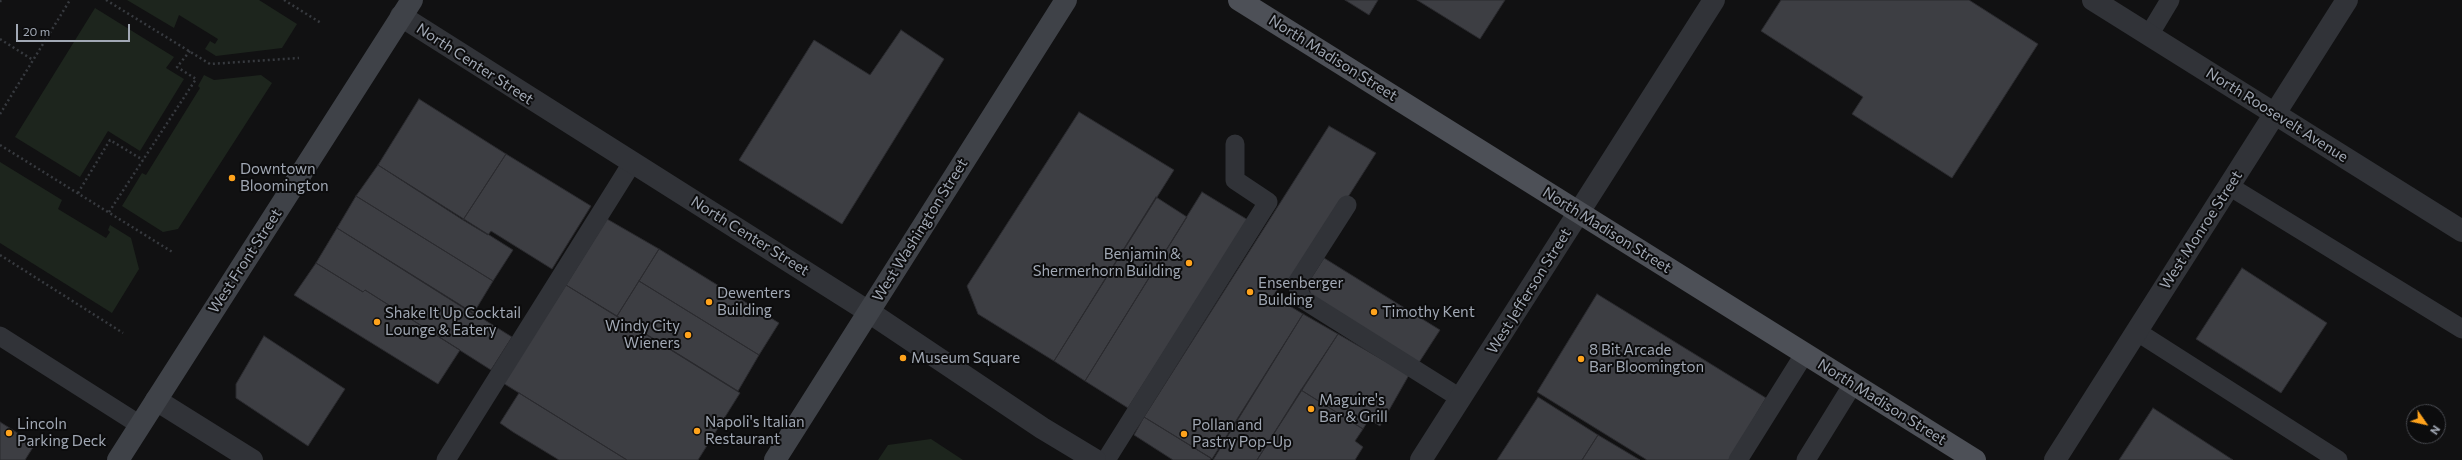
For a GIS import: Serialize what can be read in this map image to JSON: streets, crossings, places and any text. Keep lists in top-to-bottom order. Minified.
{"streets":{"main road":["North Madison Street","West Washington Street","West Front Street"],"street":["North Center Street","North Roosevelt Avenue","West Monroe Street","West Jefferson Street"]},"crossings":[["North Madison Street","West Jefferson Street"],["North Center Street","West Washington Street"],["North Center Street","West Front Street"],["North Roosevelt Avenue","West Monroe Street"]],"places":["Downtown Bloomington","Benjamin & Shermerhorn Building","Ensenberger Building","Dewenters Building","Timothy Kent","Shake It Up Cocktail Lounge & Eatery","Windy City Wieners","Museum Square","8 Bit Arcade Bar Bloomington","Maguire's Bar & Grill","Napoli's Italian Restaurant","Lincoln Parking Deck","Pollan and Pastry Pop-Up"],"scale_bar":"20 m","north":"bottom right"}
